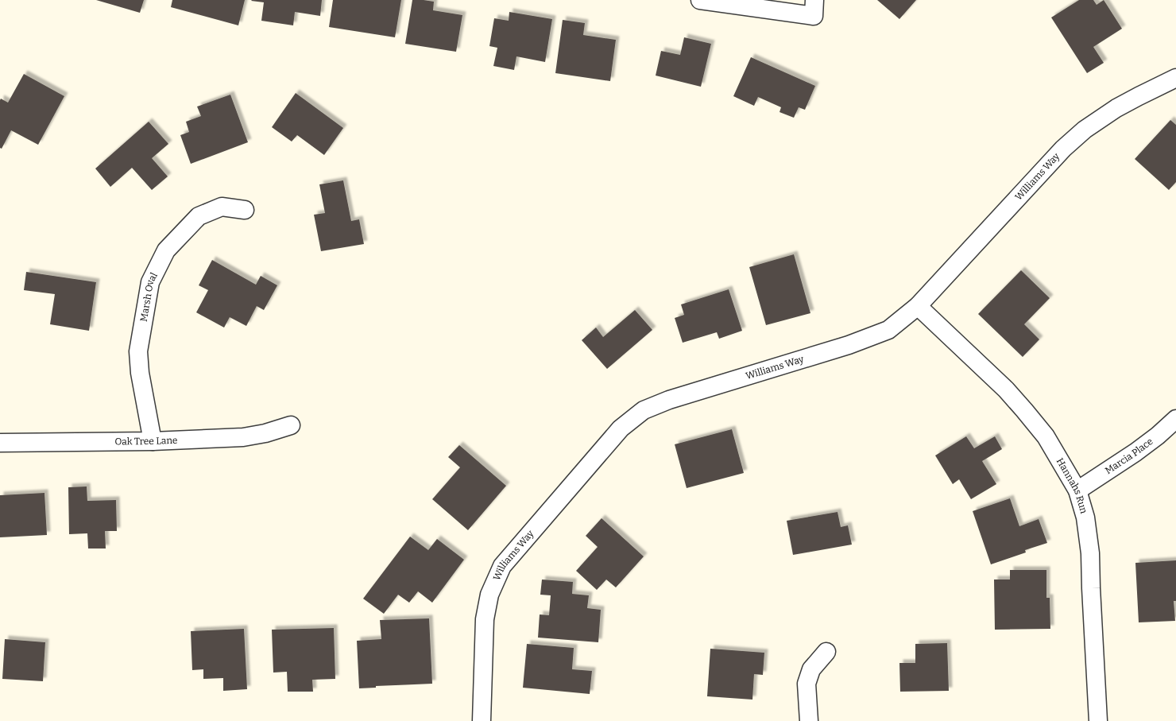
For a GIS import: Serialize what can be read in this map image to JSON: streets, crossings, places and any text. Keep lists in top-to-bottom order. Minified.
{"streets":{"street":["Williams Way","Marsh Oval","Oak Tree Lane","Marcia Place","Hannahs Run"]},"crossings":[["Williams Way","Hannahs Run"],["Marsh Oval","Oak Tree Lane"],["Marcia Place","Hannahs Run"]]}
